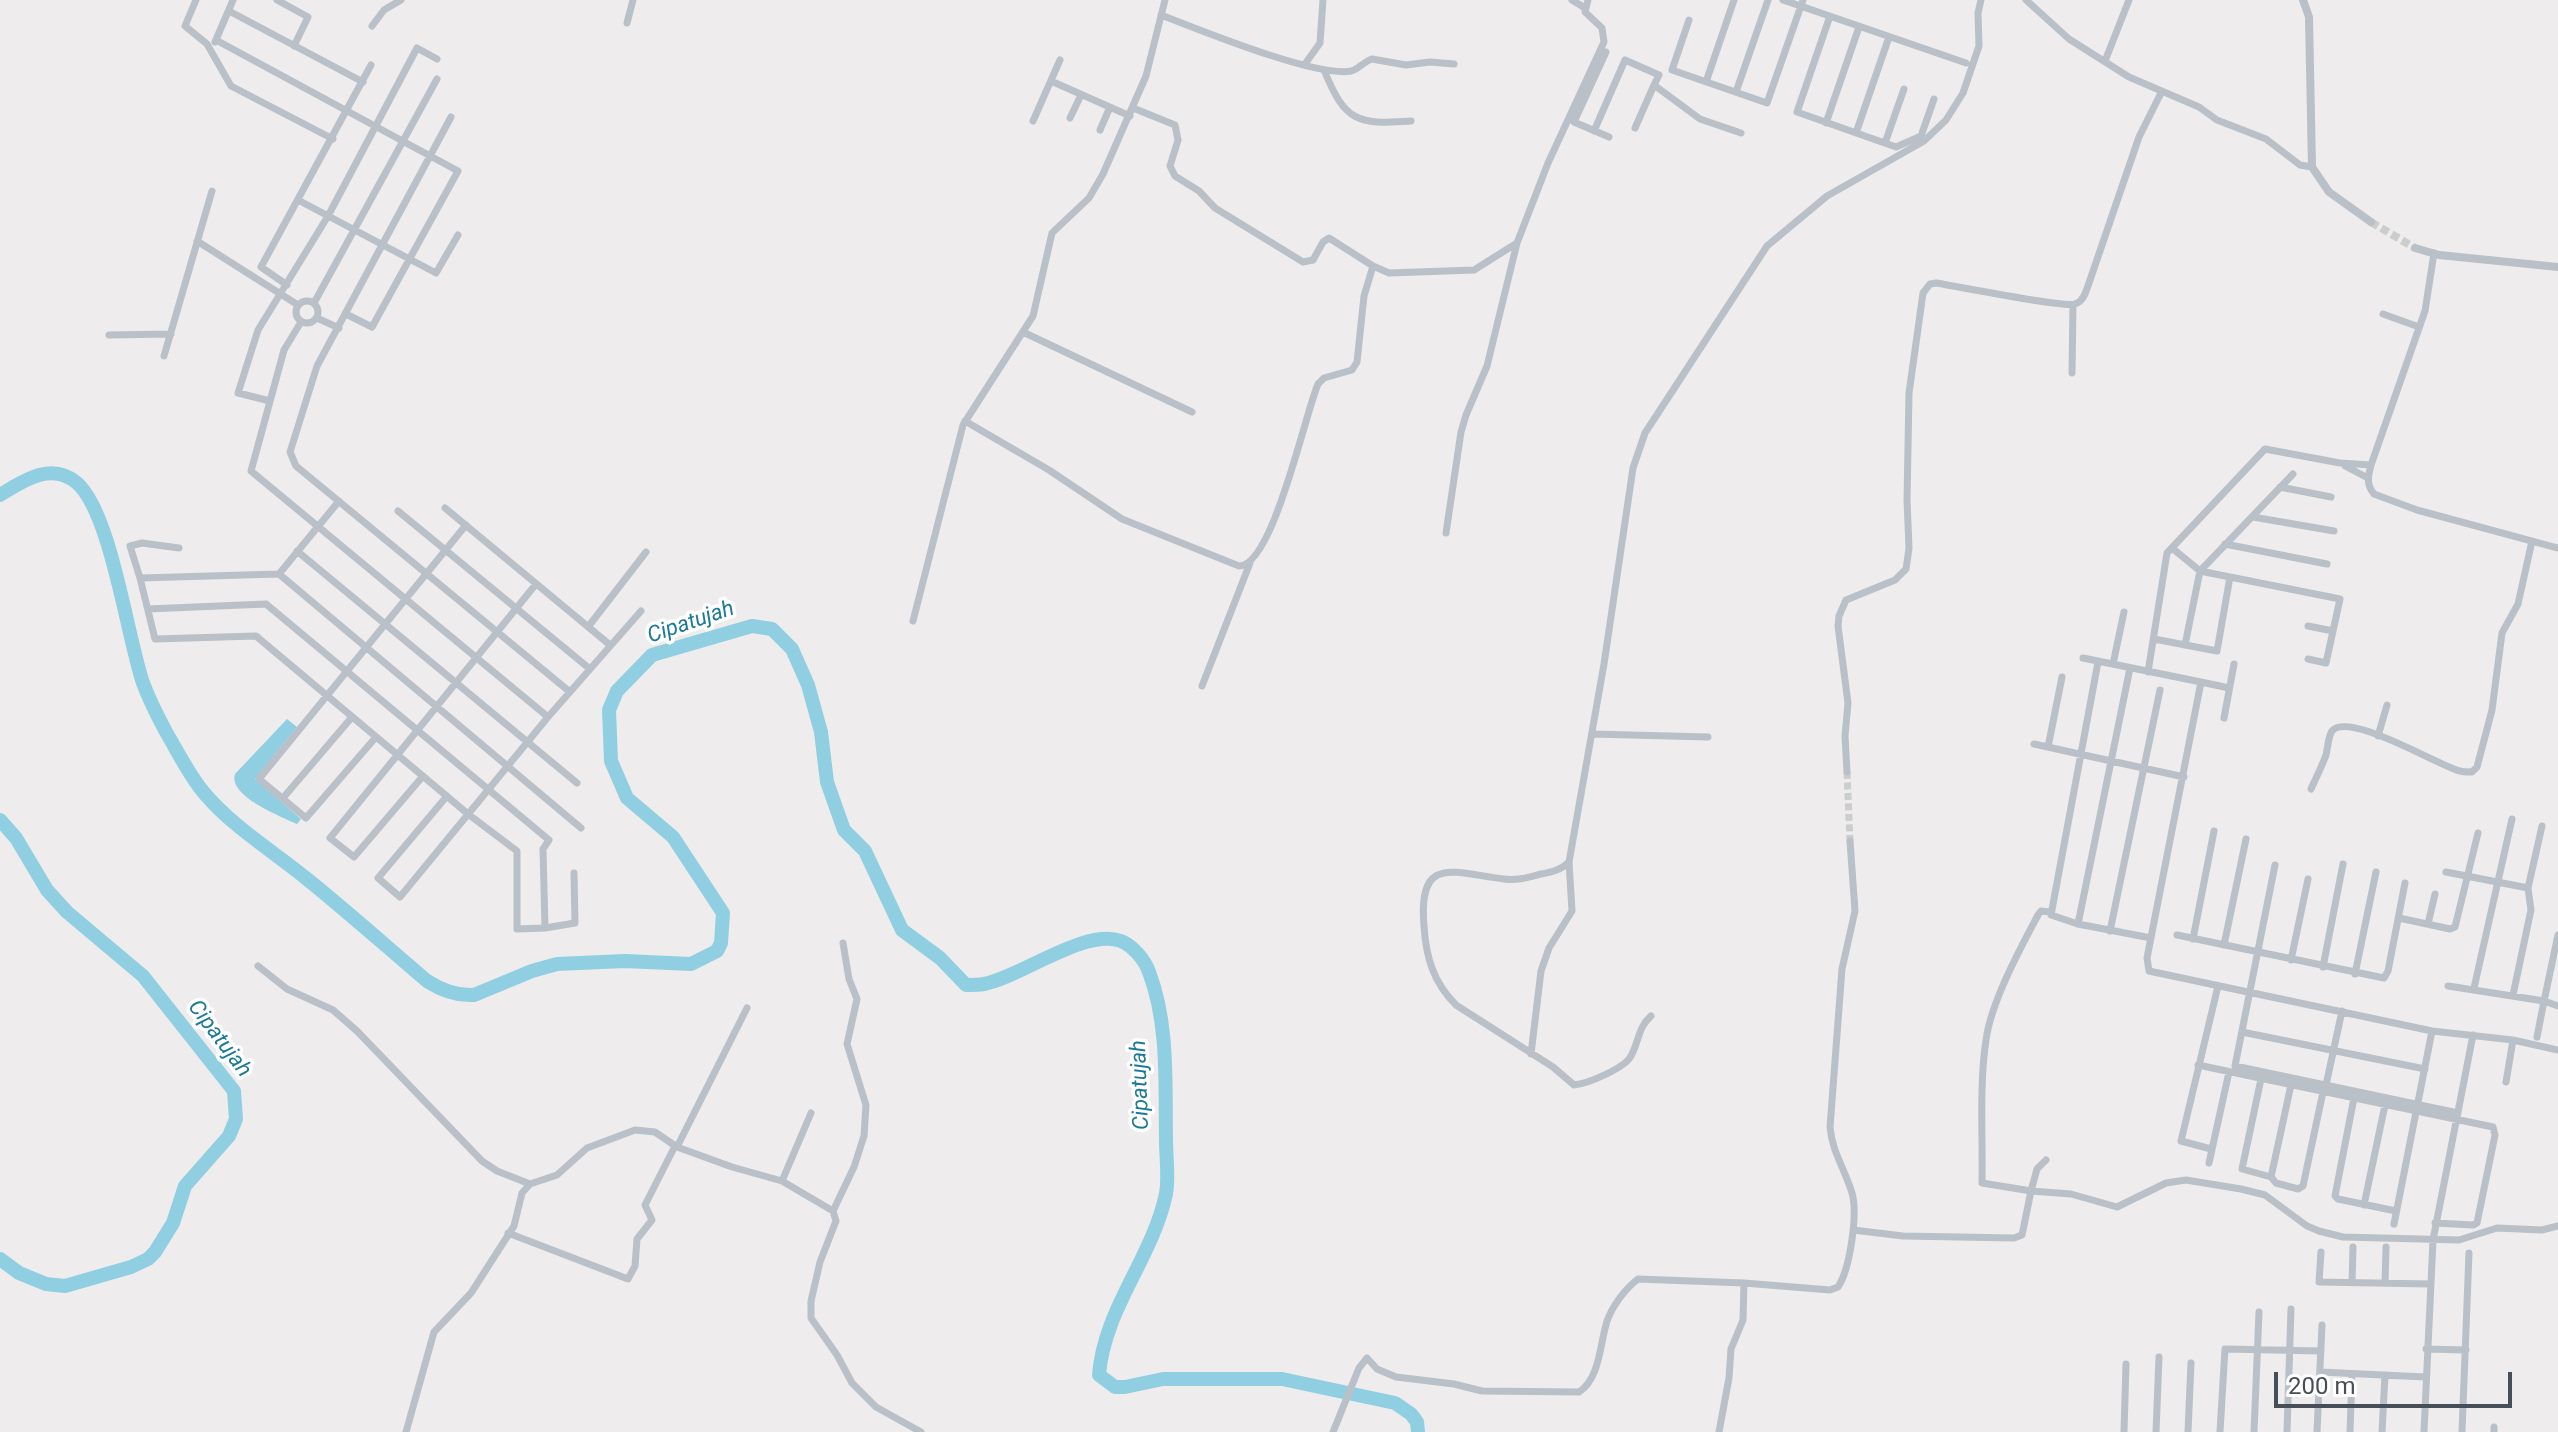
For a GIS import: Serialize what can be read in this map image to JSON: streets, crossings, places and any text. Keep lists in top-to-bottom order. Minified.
{"water":["Cipatujah"],"scale_bar":"200 m"}
